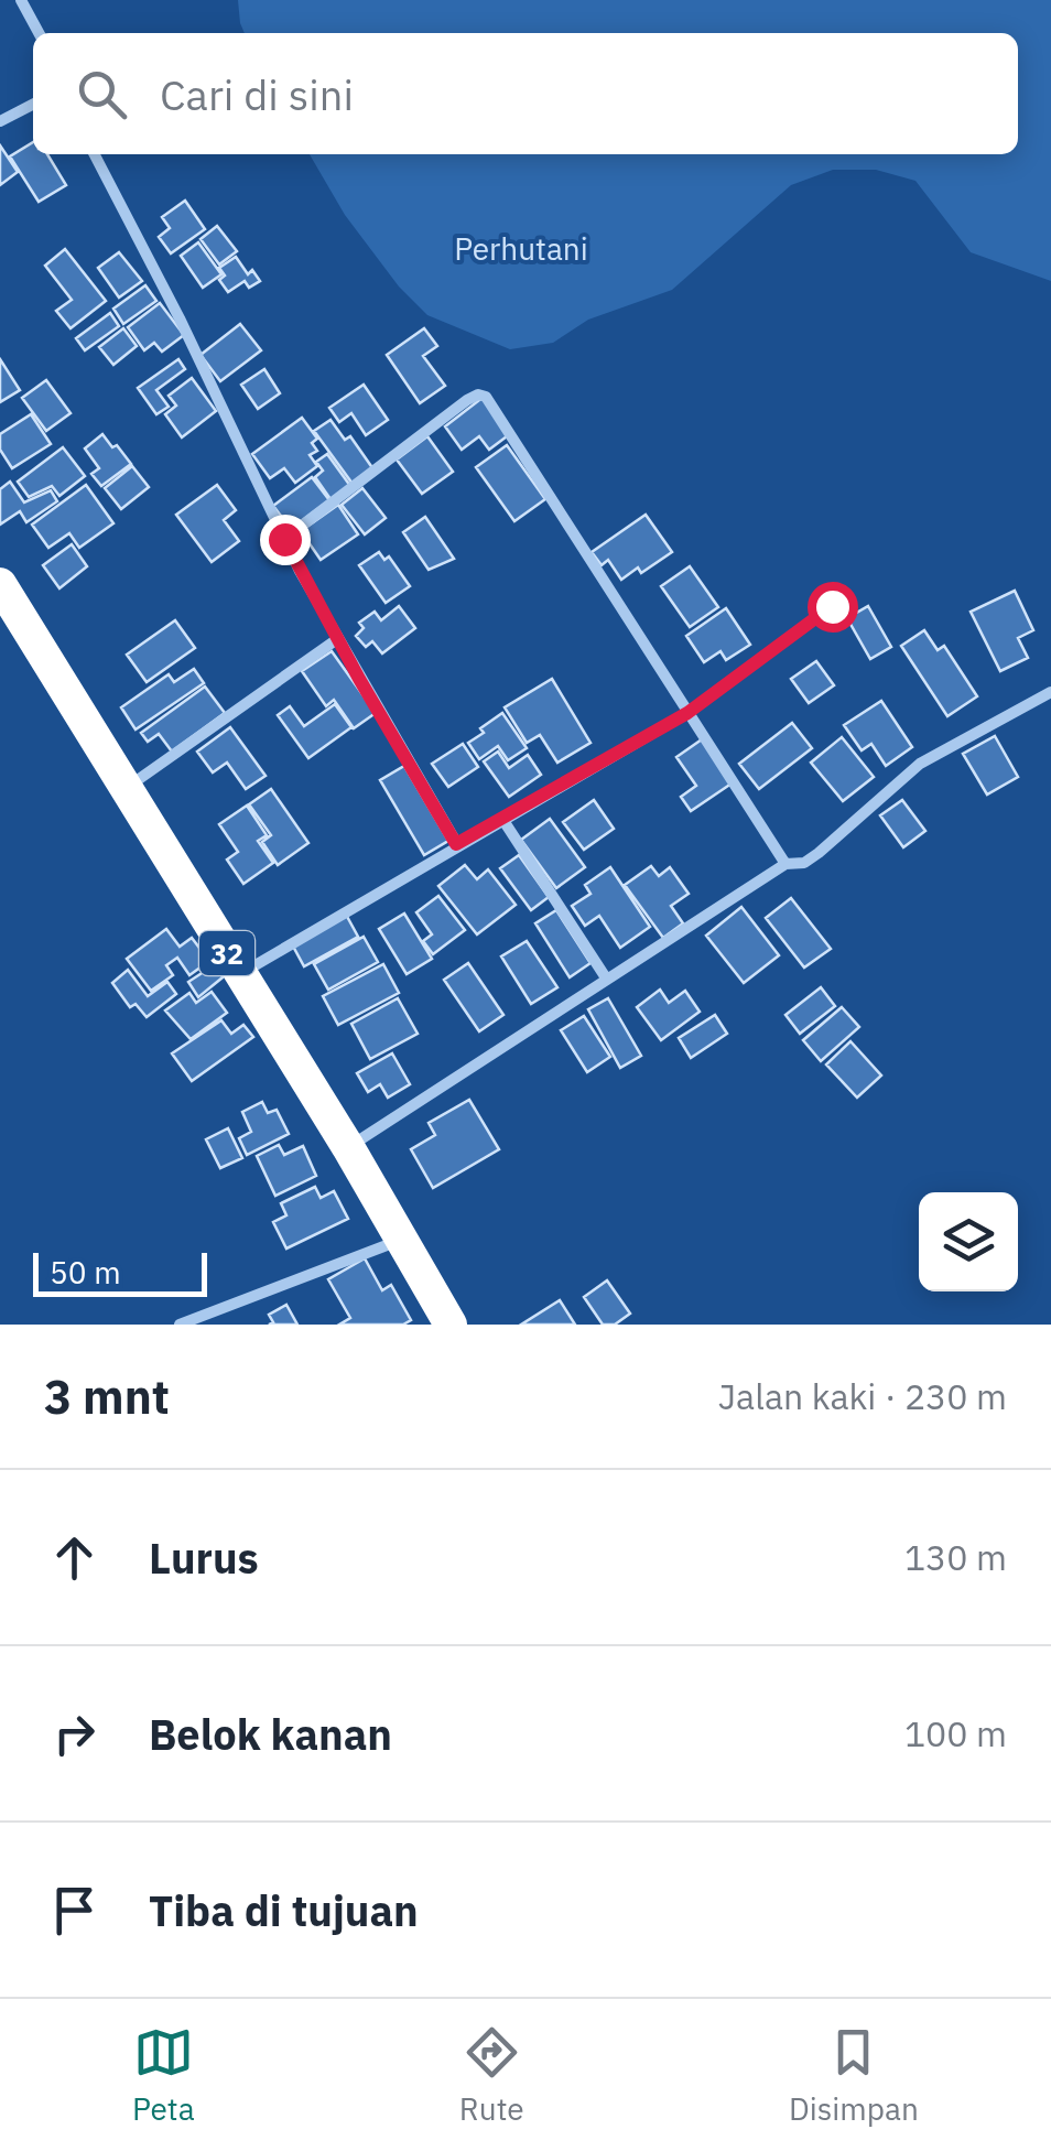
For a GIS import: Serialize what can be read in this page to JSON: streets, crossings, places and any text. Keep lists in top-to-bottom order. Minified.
{"streets":{"highway":["32"]},"parks":["Perhutani"],"scale_bar":"50 m","page":{"search":"Cari di sini","scale":"50 m","heading":["3 mnt","Jalan kaki · 230 m"],"list":[["Lurus","130 m"],["Belok kanan","100 m"],"Tiba di tujuan"],"nav":["Peta","Rute","Disimpan"]}}
